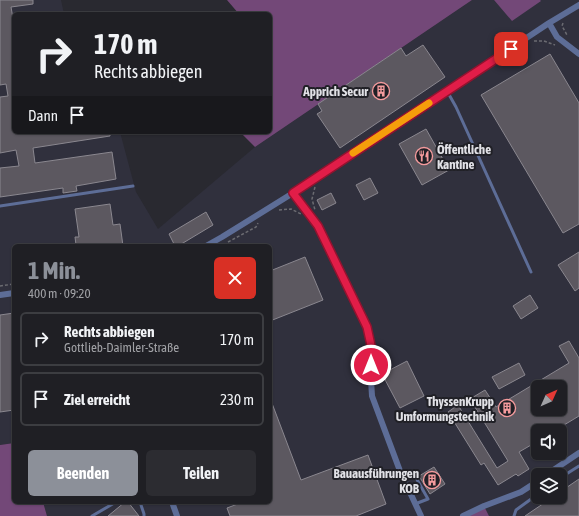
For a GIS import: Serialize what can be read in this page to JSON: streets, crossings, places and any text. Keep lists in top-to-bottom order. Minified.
{"places":{"building":["Apprich Secur","ThyssenKrupp Umformungstechnik","Bauausführungen KOB"],"restaurant":["Öffentliche Kantine"]},"north":"top right","page":{"turn":["170 m","Rechts abbiegen"],"then":"Dann","heading":["1 Min.","400 m · 09:20"],"list":[{"name":"Rechts abbiegen","note":"Gottlieb-Daimler-Straße","value":"170 m"},{"name":"Ziel erreicht","value":"230 m"}],"buttons":["Beenden","Teilen"]}}
